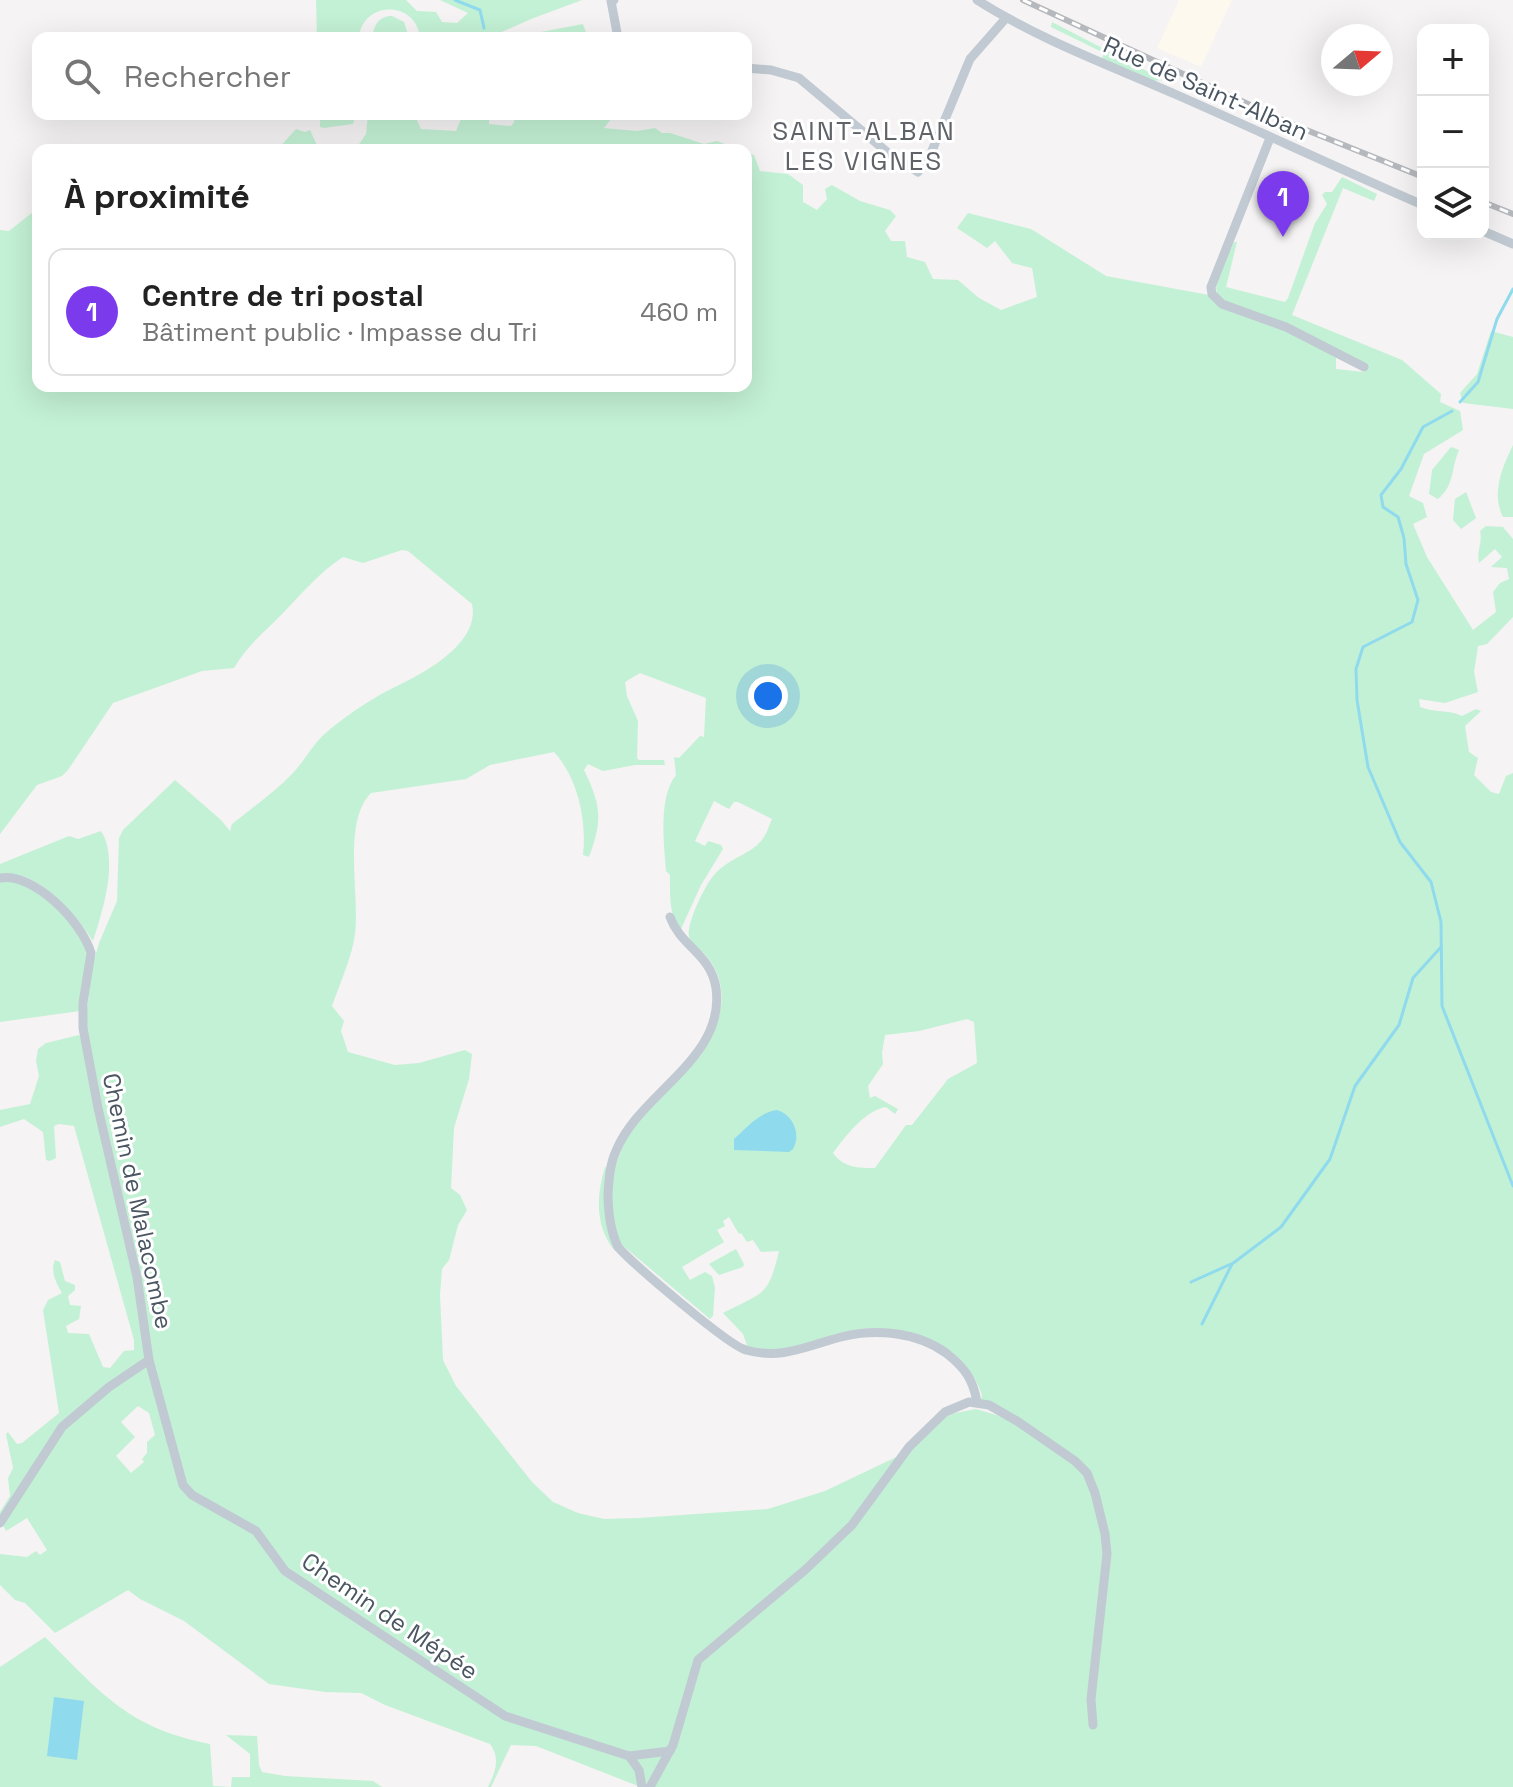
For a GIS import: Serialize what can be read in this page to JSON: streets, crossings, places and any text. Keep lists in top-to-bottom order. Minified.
{"streets":{"street":["Rue de Saint-Alban","Chemin de Malacombe","Chemin de Mépée"]},"crossings":[["Chemin de Malacombe","Chemin de Mépée"]],"districts":["SAINT-ALBAN LES VIGNES"],"north":"right","page":{"map_buttons":["+","−"],"search":"Rechercher","heading":"À proximité","pins":"1","list":[{"mark":"1","name":"Centre de tri postal","note":"Bâtiment public · Impasse du Tri","value":"460 m"}]}}
